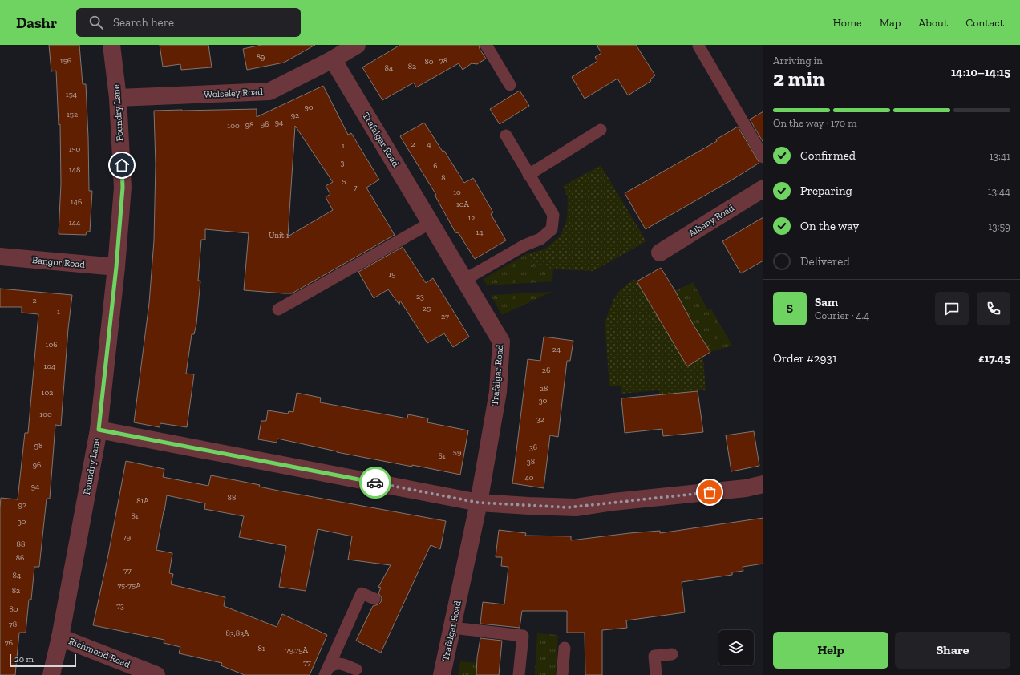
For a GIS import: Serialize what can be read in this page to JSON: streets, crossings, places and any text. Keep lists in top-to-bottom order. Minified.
{"streets":{"street":["Wolseley Road","Foundry Lane","Trafalgar Road","Albany Road","Bangor Road","Richmond Road"]},"crossings":[["Wolseley Road","Foundry Lane"],["Wolseley Road","Trafalgar Road"],["Foundry Lane","Bangor Road"],["Foundry Lane","Richmond Road"]],"house_numbers":["89","156","78","80","82","84","154","90","152","92","94","96","98","100","2","4","1","150","3","6","148","8","5","7","10","146","10A","12","144","14","Unit 1","19","23","2","25","1","27","106","24","104","26","28","102","30","100","32","98","36","59","61","38","96","40","94","88","81A","92","81","90","79","88","86","77","84","75-75A","82","73","80","78","83,83A","76","81","79,79A","77"],"scale_bar":"20 m","page":{"header":"Dashr","search":"Search here","nav":["Home","Map","About","Contact"],"heading":["2 min","Arriving in","14:10–14:15"],"panel":["Sam","Courier · 4.4","Order #2931","£17.45"],"bar":"On the way · 170 m","list":[["Confirmed","13:41"],["Preparing","13:44"],["On the way","13:59"],"Delivered"],"round":"S","buttons":["Help","Share"],"scale":"20 m"}}
